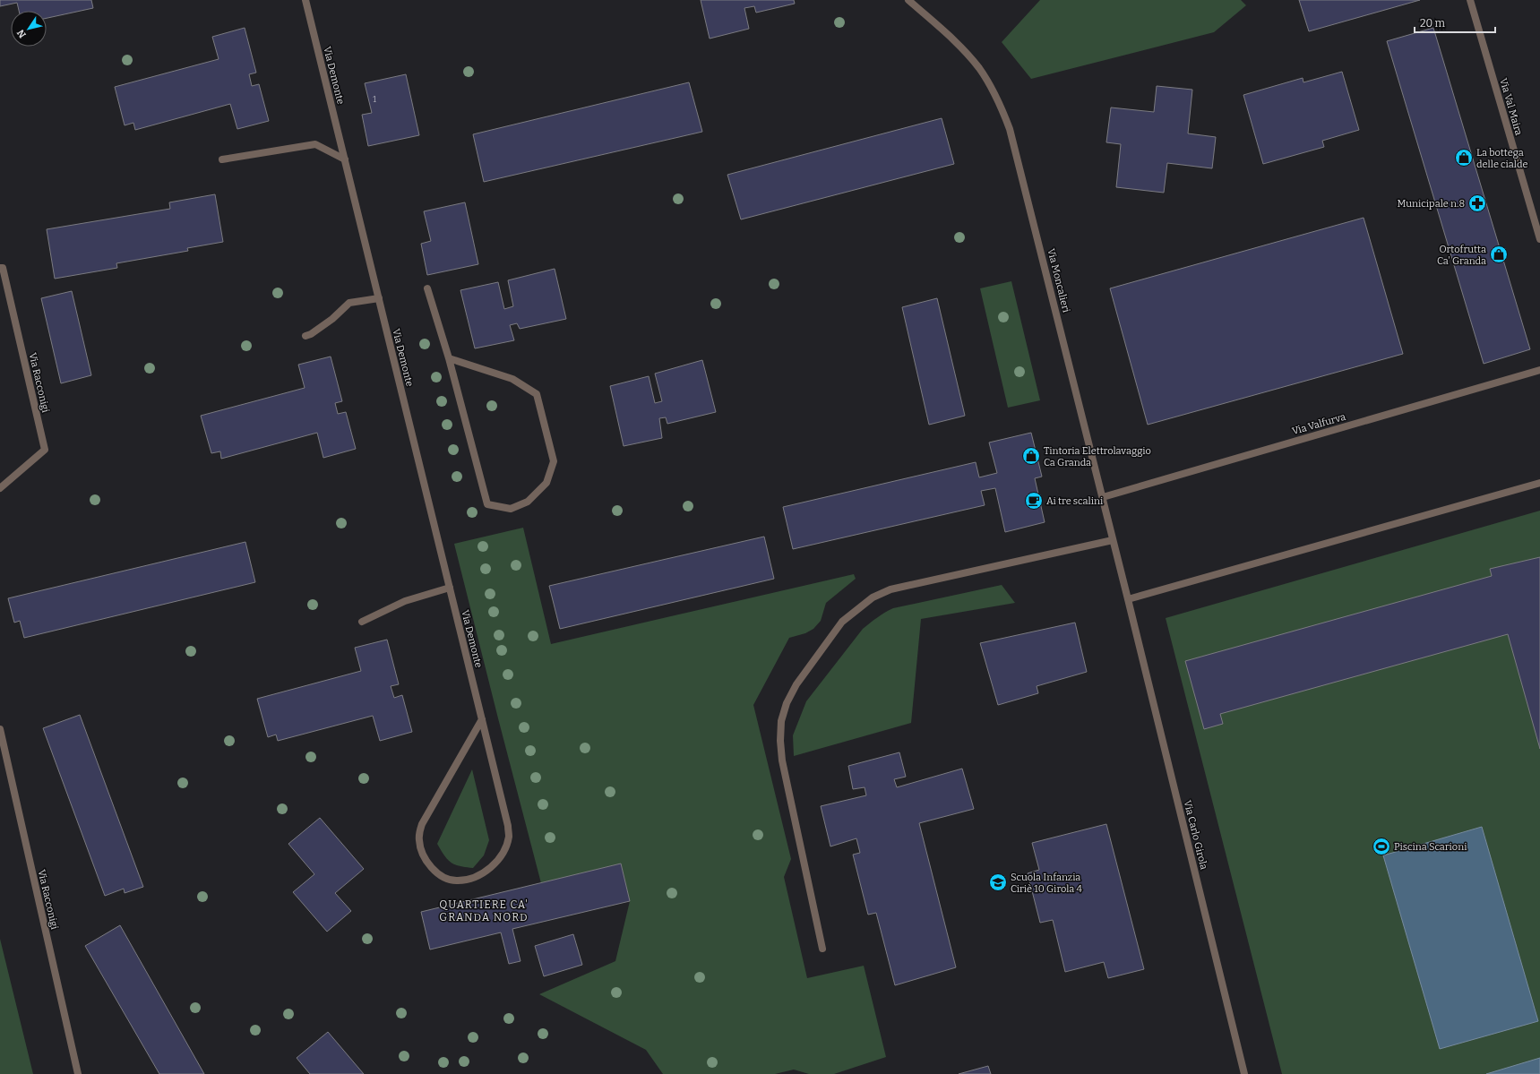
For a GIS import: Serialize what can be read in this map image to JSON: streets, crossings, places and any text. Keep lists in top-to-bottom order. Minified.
{"streets":{"street":["Via Demonte","Via Val Maira","Via Moncalieri","Via Racconigi","Via Valfurva","Via Carlo Girola"]},"crossings":[["Via Moncalieri","Via Valfurva"],["Via Moncalieri","Via Carlo Girola"]],"districts":["QUARTIERE CA' GRANDA NORD"],"places":{"shop":["La bottega delle cialde","Ortofrutta Ca' Granda","Tintoria Elettrolavaggio Ca Granda"],"pharmacy":["Municipale n.8"],"cafe":["Ai tre scalini"],"sports":["Piscina Scarioni"],"school or university":["Scuola Infanzia Ciriè 10 Girola 4"]},"house_numbers":["1"],"scale_bar":"20 m","north":"bottom left"}
